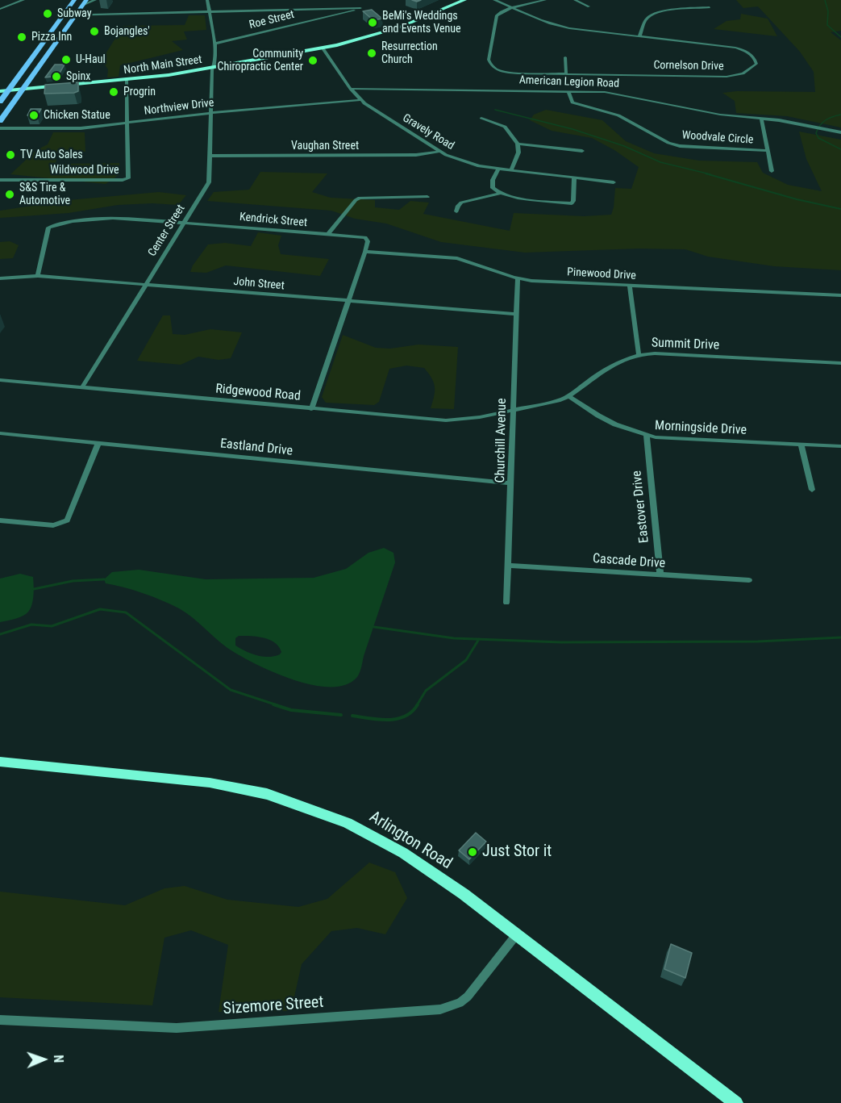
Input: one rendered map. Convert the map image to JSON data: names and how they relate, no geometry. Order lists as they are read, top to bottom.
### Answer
{
  "streets": {
    "main road": ["North Main Street", "Arlington Road"],
    "street": [
      "Roe Street",
      "Cornelson Drive",
      "American Legion Road",
      "Northview Drive",
      "Gravely Road",
      "Woodvale Circle",
      "Vaughan Street",
      "Wildwood Drive",
      "Kendrick Street",
      "Center Street",
      "Pinewood Drive",
      "John Street",
      "Summit Drive",
      "Ridgewood Road",
      "Morningside Drive",
      "Churchill Avenue",
      "Eastland Drive",
      "Eastover Drive",
      "Cascade Drive",
      "Sizemore Street"
    ]
  },
  "crossings": [
    ["Roe Street", "Center Street"],
    ["North Main Street", "Gravely Road"],
    ["North Main Street", "Wildwood Drive"],
    ["North Main Street", "Center Street"],
    ["American Legion Road", "Gravely Road"],
    ["American Legion Road", "Woodvale Circle"],
    ["Northview Drive", "Gravely Road"],
    ["Northview Drive", "Wildwood Drive"],
    ["Northview Drive", "Center Street"],
    ["Gravely Road", "Vaughan Street"],
    ["Vaughan Street", "Center Street"],
    ["Kendrick Street", "Center Street"],
    ["Kendrick Street", "Pinewood Drive"],
    ["Kendrick Street", "John Street"],
    ["Center Street", "John Street"],
    ["Center Street", "Ridgewood Road"],
    ["Pinewood Drive", "Churchill Avenue"],
    ["John Street", "Churchill Avenue"],
    ["Summit Drive", "Ridgewood Road"],
    ["Summit Drive", "Morningside Drive"],
    ["Summit Drive", "Churchill Avenue"],
    ["Ridgewood Road", "Churchill Avenue"],
    ["Morningside Drive", "Eastover Drive"],
    ["Churchill Avenue", "Eastland Drive"],
    ["Churchill Avenue", "Cascade Drive"],
    ["Eastover Drive", "Cascade Drive"],
    ["Arlington Road", "Sizemore Street"]
  ],
  "places": [
    "Subway",
    "BeMi's Weddings and Events Venue",
    "Bojangles'",
    "Pizza Inn",
    "Resurrection Church",
    "U-Haul",
    "Community Chiropractic Center",
    "Spinx",
    "Progrin",
    "Chicken Statue",
    "TV Auto Sales",
    "S&S Tire & Automotive",
    "Just Stor it"
  ],
  "north": "right"
}
